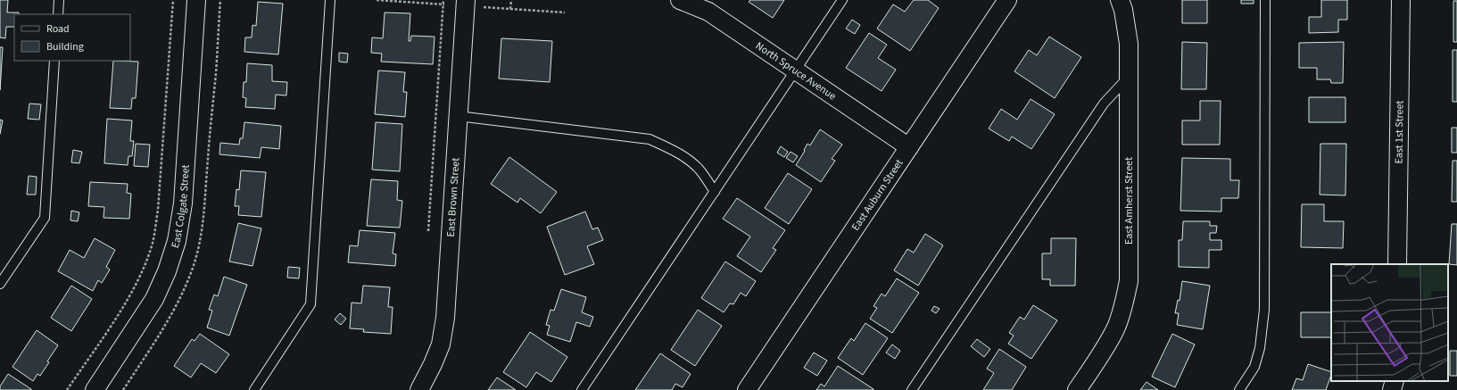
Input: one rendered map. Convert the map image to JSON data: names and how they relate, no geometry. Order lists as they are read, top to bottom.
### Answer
{
  "streets": {
    "street": [
      "North Spruce Avenue",
      "East 1st Street",
      "East Auburn Street",
      "East Brown Street",
      "East Amherst Street",
      "East Colgate Street"
    ]
  },
  "crossings": [
    ["North Spruce Avenue", "East Auburn Street"]
  ],
  "legend": ["Road", "Building"]
}
